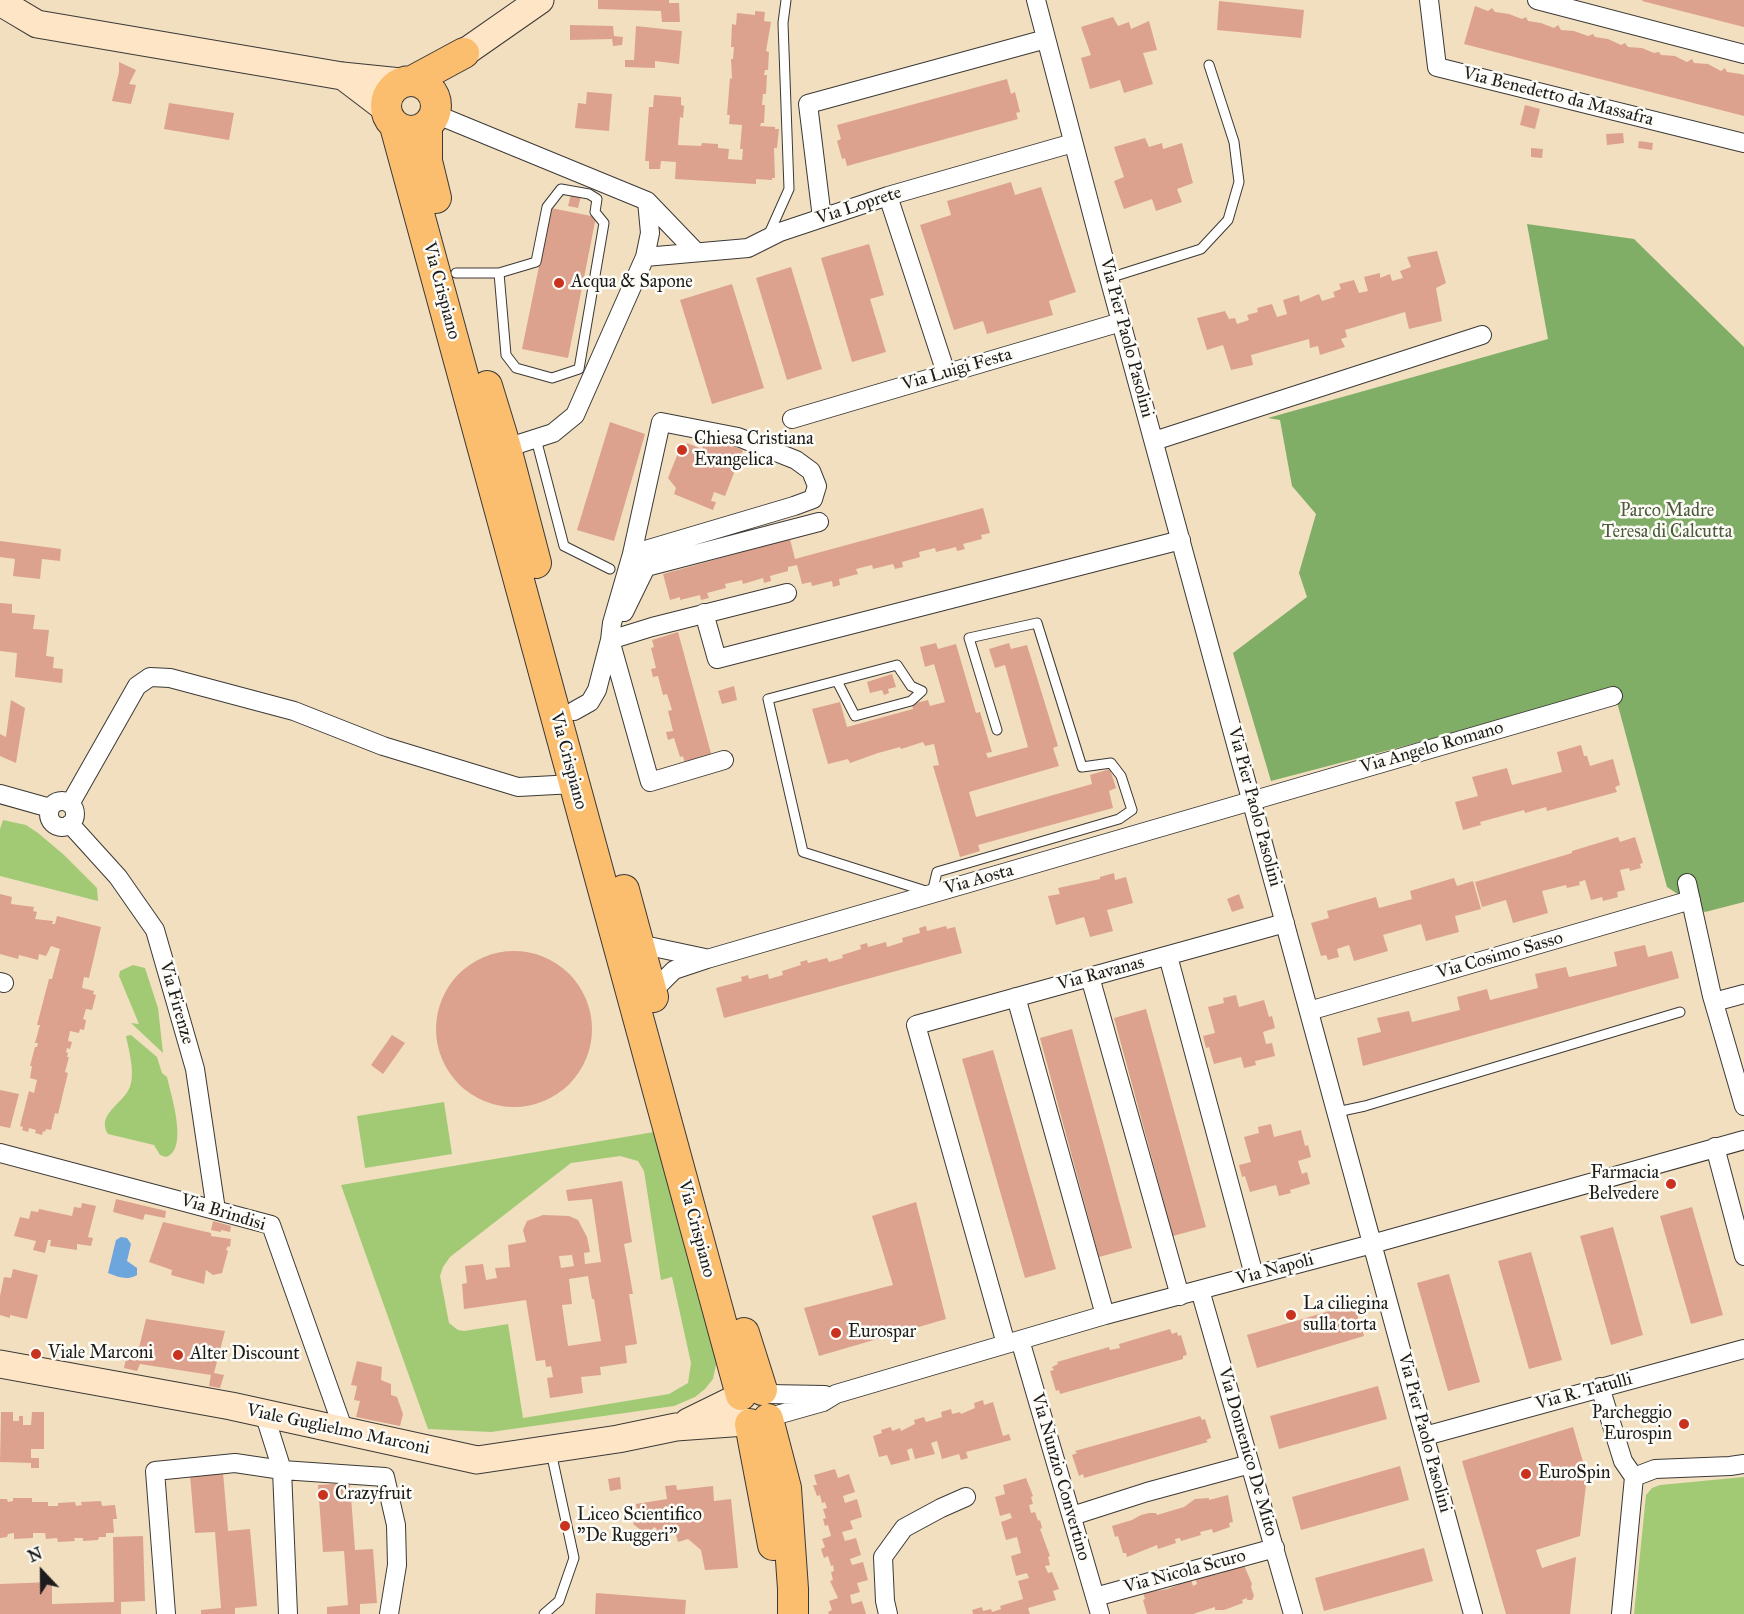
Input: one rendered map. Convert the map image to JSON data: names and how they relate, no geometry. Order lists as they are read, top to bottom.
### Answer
{
  "streets": {
    "main road": ["Via Crispiano"],
    "street": [
      "Via Benedetto da Massafra",
      "Via Loprete",
      "Via Pier Paolo Pasolini",
      "Via Luigi Festa",
      "Via Angelo Romano",
      "Via Aosta",
      "Via Cosimo Sasso",
      "Via Ravanas",
      "Via Firenze",
      "Via Brindisi",
      "Via Napoli",
      "Via R. Tatulli",
      "Viale Guglielmo Marconi",
      "Via Domenico De Mito",
      "Via Nunzio Convertino",
      "Via Nicola Scuro"
    ]
  },
  "crossings": [
    ["Via Loprete", "Via Pier Paolo Pasolini"],
    ["Via Crispiano", "Via Napoli"],
    ["Via Crispiano", "Viale Guglielmo Marconi"],
    ["Via Pier Paolo Pasolini", "Via Luigi Festa"],
    ["Via Pier Paolo Pasolini", "Via Angelo Romano"],
    ["Via Pier Paolo Pasolini", "Via Aosta"],
    ["Via Pier Paolo Pasolini", "Via Cosimo Sasso"],
    ["Via Pier Paolo Pasolini", "Via Ravanas"],
    ["Via Pier Paolo Pasolini", "Via Napoli"],
    ["Via Pier Paolo Pasolini", "Via R. Tatulli"],
    ["Via Angelo Romano", "Via Aosta"],
    ["Via Ravanas", "Via Nunzio Convertino"],
    ["Via Firenze", "Via Brindisi"],
    ["Via Brindisi", "Viale Guglielmo Marconi"],
    ["Via Napoli", "Viale Guglielmo Marconi"],
    ["Via Napoli", "Via Domenico De Mito"],
    ["Via Napoli", "Via Nunzio Convertino"],
    ["Via Domenico De Mito", "Via Nicola Scuro"],
    ["Via Nunzio Convertino", "Via Nicola Scuro"]
  ],
  "parks": ["Parco Madre Teresa di Calcutta"],
  "places": [
    "Acqua & Sapone",
    "Chiesa Cristiana Evangelica",
    "Farmacia Belvedere",
    "La ciliegina sulla torta",
    "Eurospar",
    "Viale Marconi",
    "Alter Discount",
    "Parcheggio Eurospin",
    "EuroSpin",
    "Crazyfruit",
    "Liceo Scientifico \"De Ruggeri\""
  ],
  "north": "top"
}
